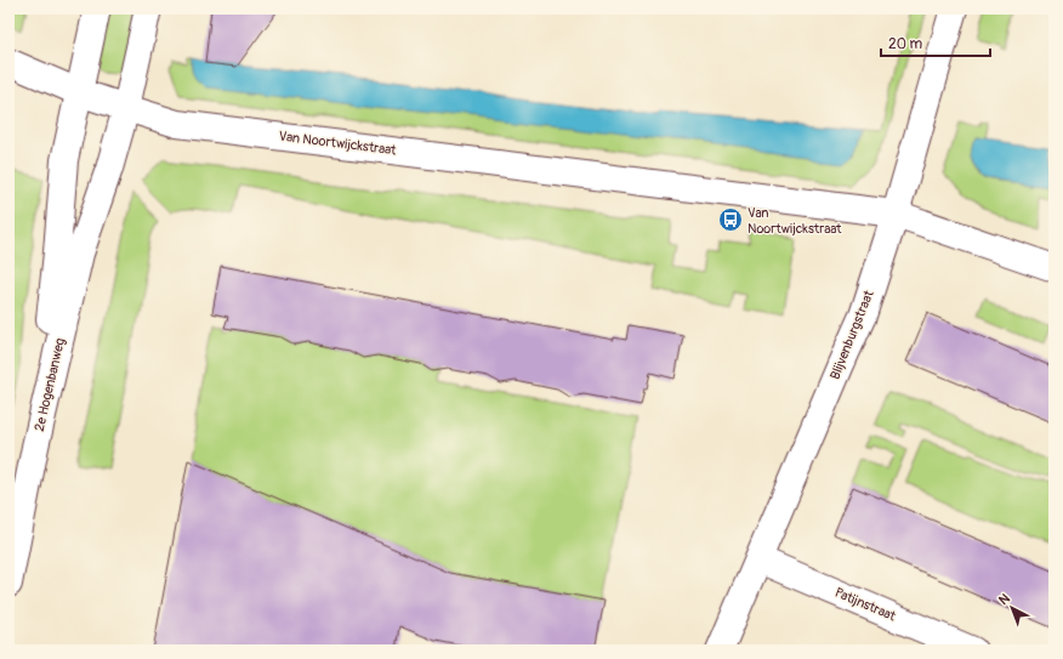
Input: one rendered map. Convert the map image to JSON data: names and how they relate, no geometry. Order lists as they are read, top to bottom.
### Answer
{
  "streets": {
    "street": [
      "Van Noortwijckstraat",
      "Blijvenburgstraat",
      "2e Hogenbanweg",
      "Patijnstraat"
    ]
  },
  "crossings": [
    ["Van Noortwijckstraat", "Blijvenburgstraat"],
    ["Van Noortwijckstraat", "2e Hogenbanweg"],
    ["Blijvenburgstraat", "Patijnstraat"]
  ],
  "places": {
    "bus stop": ["Van Noortwijckstraat"]
  },
  "scale_bar": "20 m",
  "north": "top left"
}
